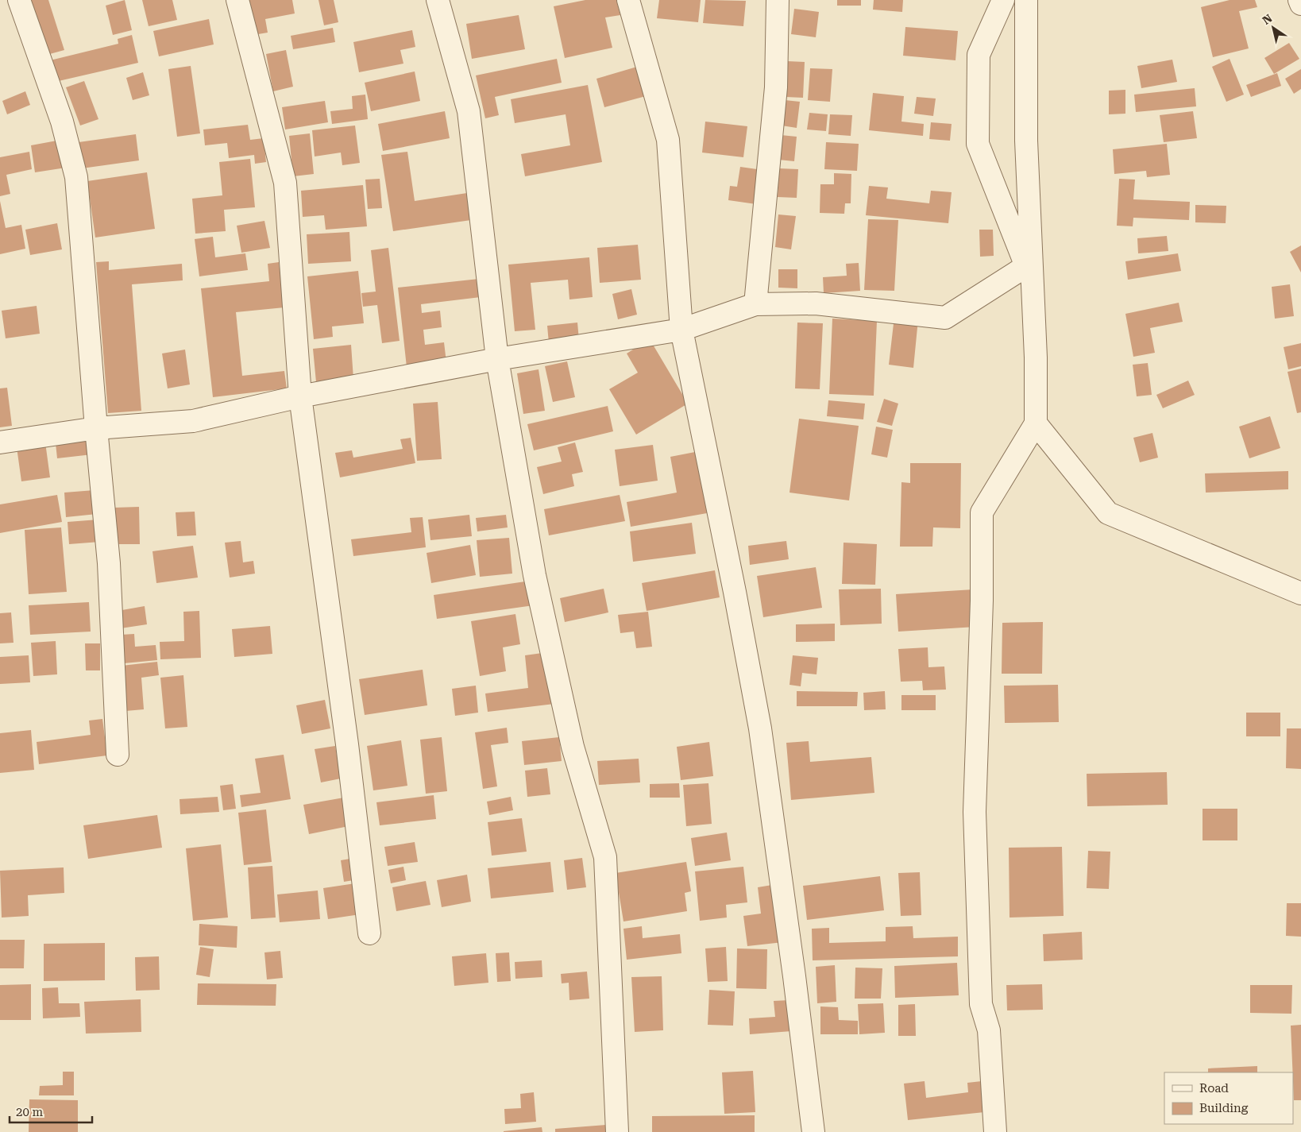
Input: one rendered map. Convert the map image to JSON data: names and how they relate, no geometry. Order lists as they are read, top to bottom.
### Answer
{
  "legend": ["Road", "Building"],
  "scale_bar": "20 m",
  "north": "top left"
}
